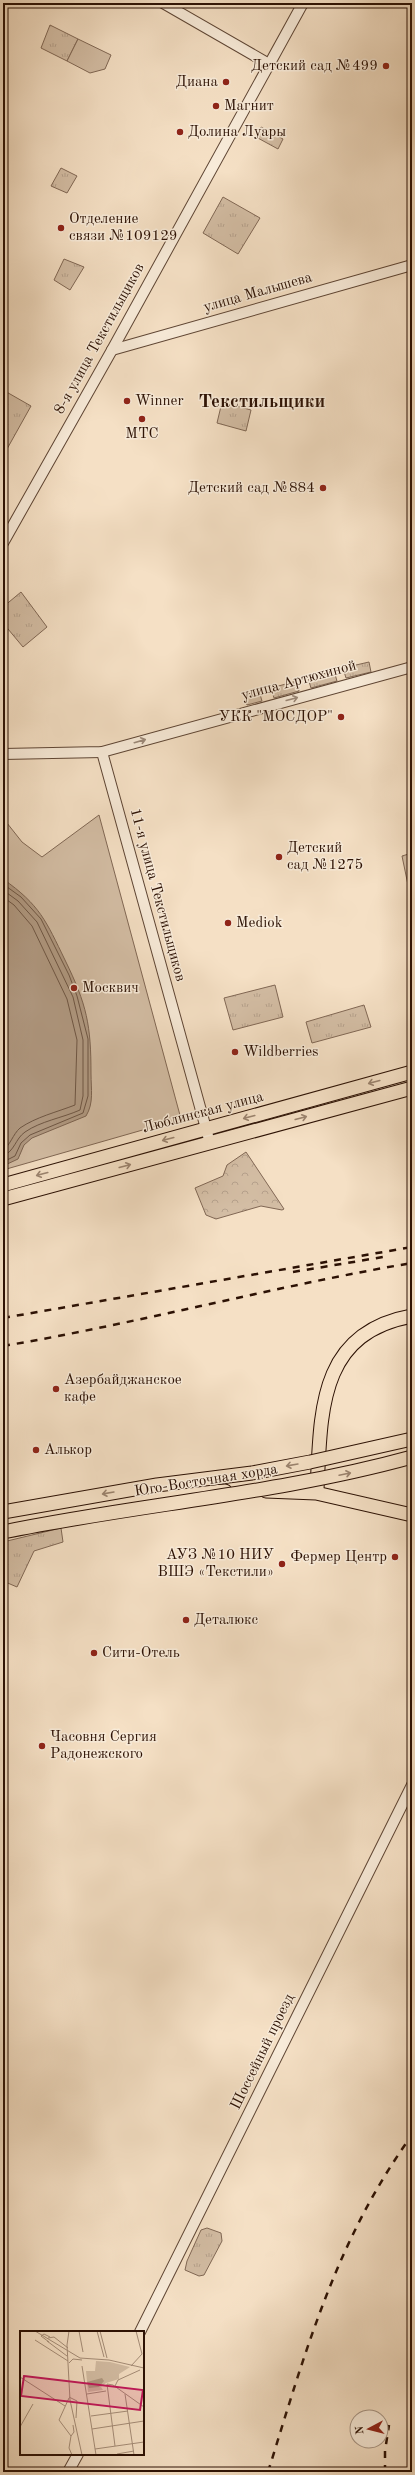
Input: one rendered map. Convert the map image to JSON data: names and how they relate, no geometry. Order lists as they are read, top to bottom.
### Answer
{
  "streets": {
    "main road": ["Люблинская улица", "Юго-Восточная хорда"],
    "street": [
      "улица Малышева",
      "8-я улица Текстильщиков",
      "улица Артюхиной",
      "11-я улица Текстильщиков",
      "Шоссейный проезд"
    ]
  },
  "crossings": [
    ["улица Малышева", "8-я улица Текстильщиков"],
    ["улица Артюхиной", "11-я улица Текстильщиков"],
    ["11-я улица Текстильщиков", "Люблинская улица"]
  ],
  "one_way": ["улица Артюхиной"],
  "districts": ["Текстильщики"],
  "places": [
    "Детский сад №499",
    "Диана",
    "Магнит",
    "Долина Луары",
    "Отделение связи №109129",
    "Winner",
    "МТС",
    "Детский сад №884",
    "УКК \"МОСДОР\"",
    "Детский сад №1275",
    "Mediok",
    "Москвич",
    "Wildberries",
    "Азербайджанское кафе",
    "Алькор",
    "Фермер Центр",
    "АУЗ №10 НИУ ВШЭ «Текстили»",
    "Деталюкс",
    "Сити-Отель",
    "Часовня Сергия Радонежского"
  ],
  "north": "left"
}
